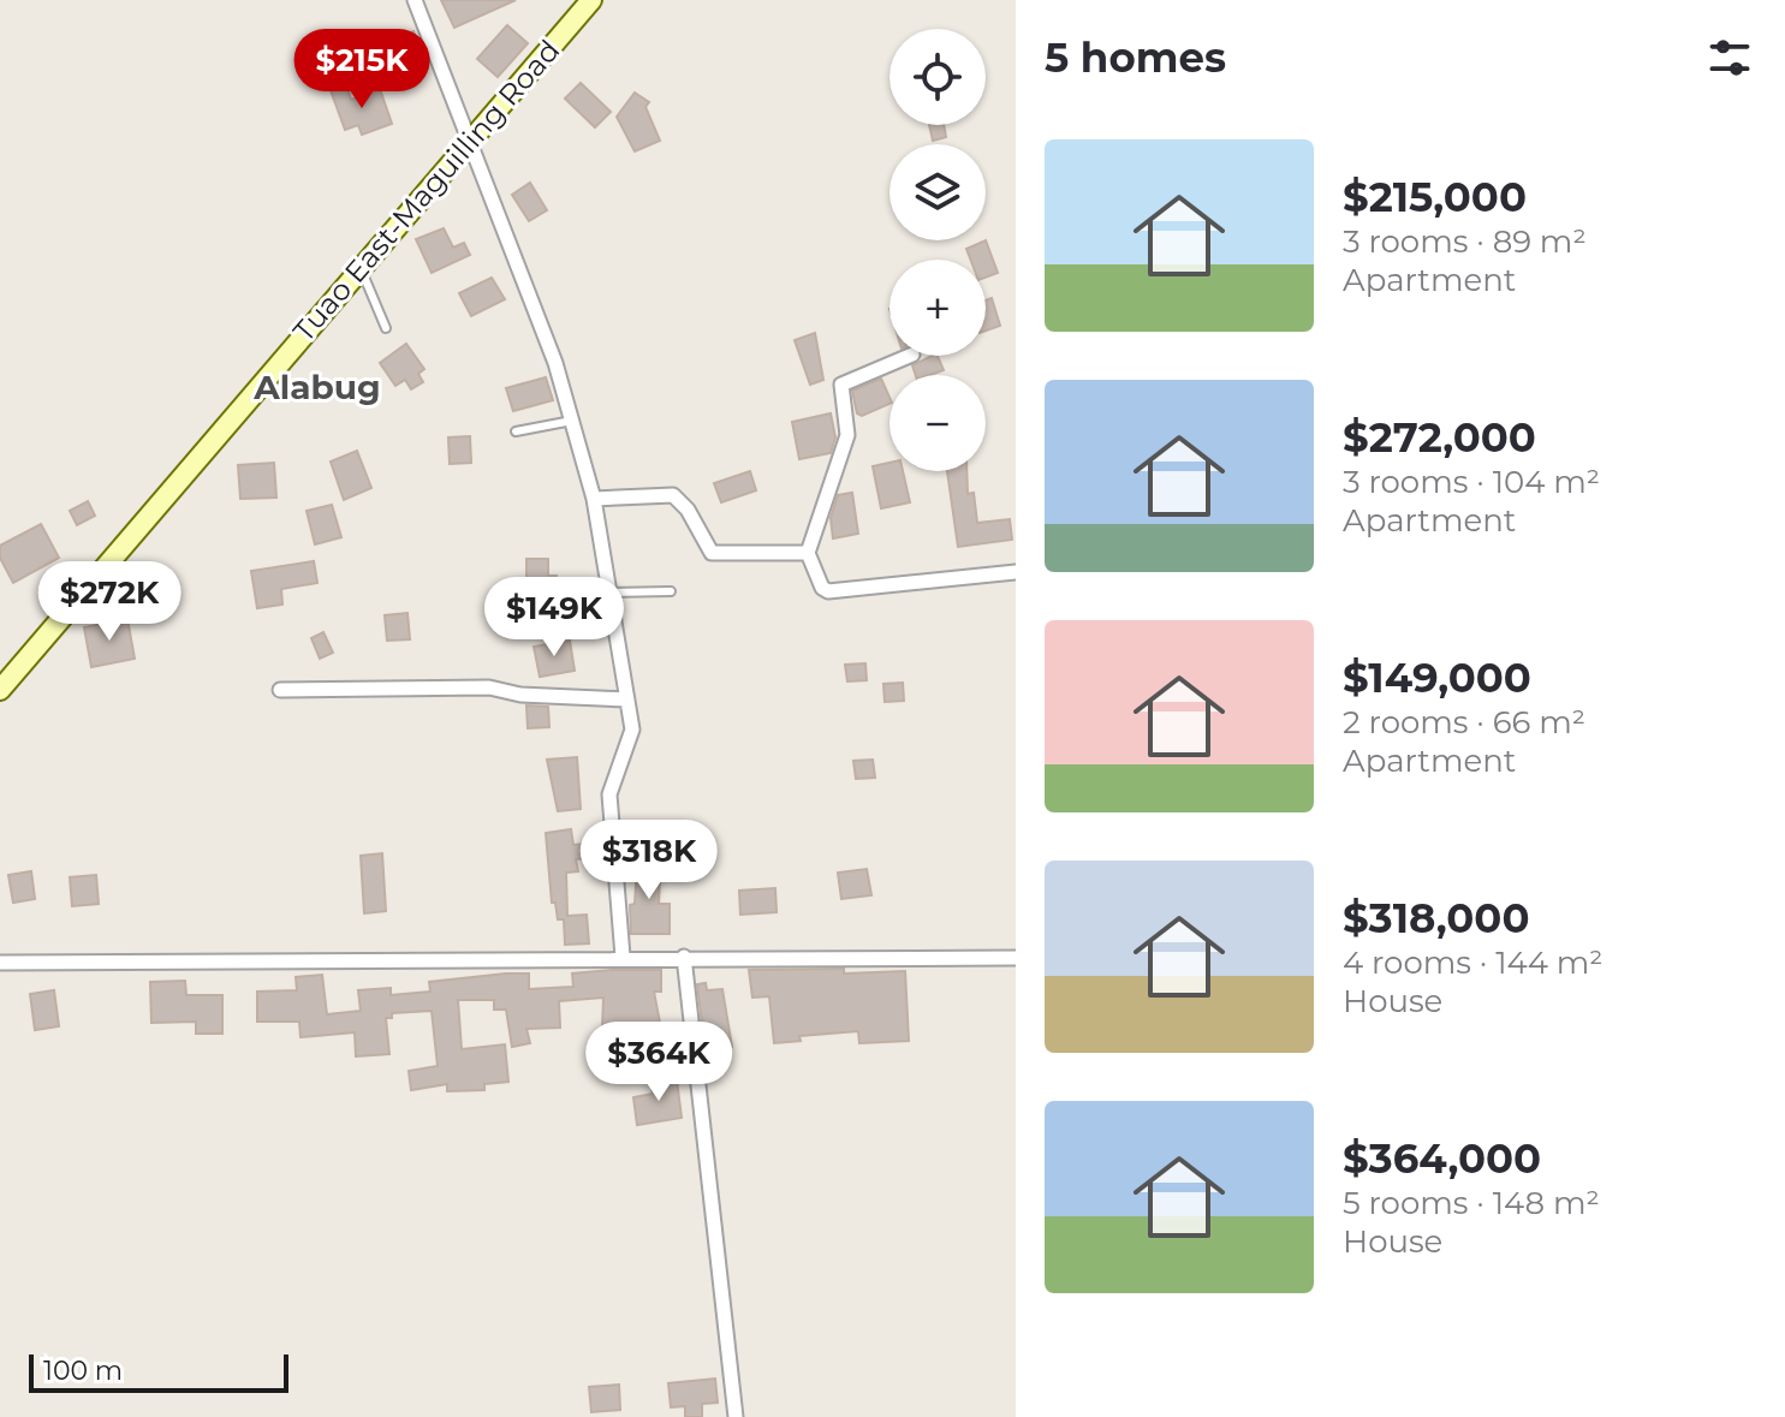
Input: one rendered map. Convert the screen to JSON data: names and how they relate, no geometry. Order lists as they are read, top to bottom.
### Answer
{
  "streets": {
    "main road": ["Tuao East-Maguilling Road"]
  },
  "districts": ["Alabug"],
  "scale_bar": "100 m",
  "page": {
    "heading": "5 homes",
    "map_buttons": ["+", "−"],
    "price": [
      "$215K",
      "$272K",
      "$149K",
      "$318K",
      "$364K"
    ],
    "list": [
      {
        "name": "$215,000",
        "note": "3 rooms · 89 m² · Apartment"
      },
      {
        "name": "$272,000",
        "note": "3 rooms · 104 m² · Apartment"
      },
      {
        "name": "$149,000",
        "note": "2 rooms · 66 m² · Apartment"
      },
      {
        "name": "$318,000",
        "note": "4 rooms · 144 m² · House"
      },
      {
        "name": "$364,000",
        "note": "5 rooms · 148 m² · House"
      }
    ],
    "scale": "100 m"
  }
}
